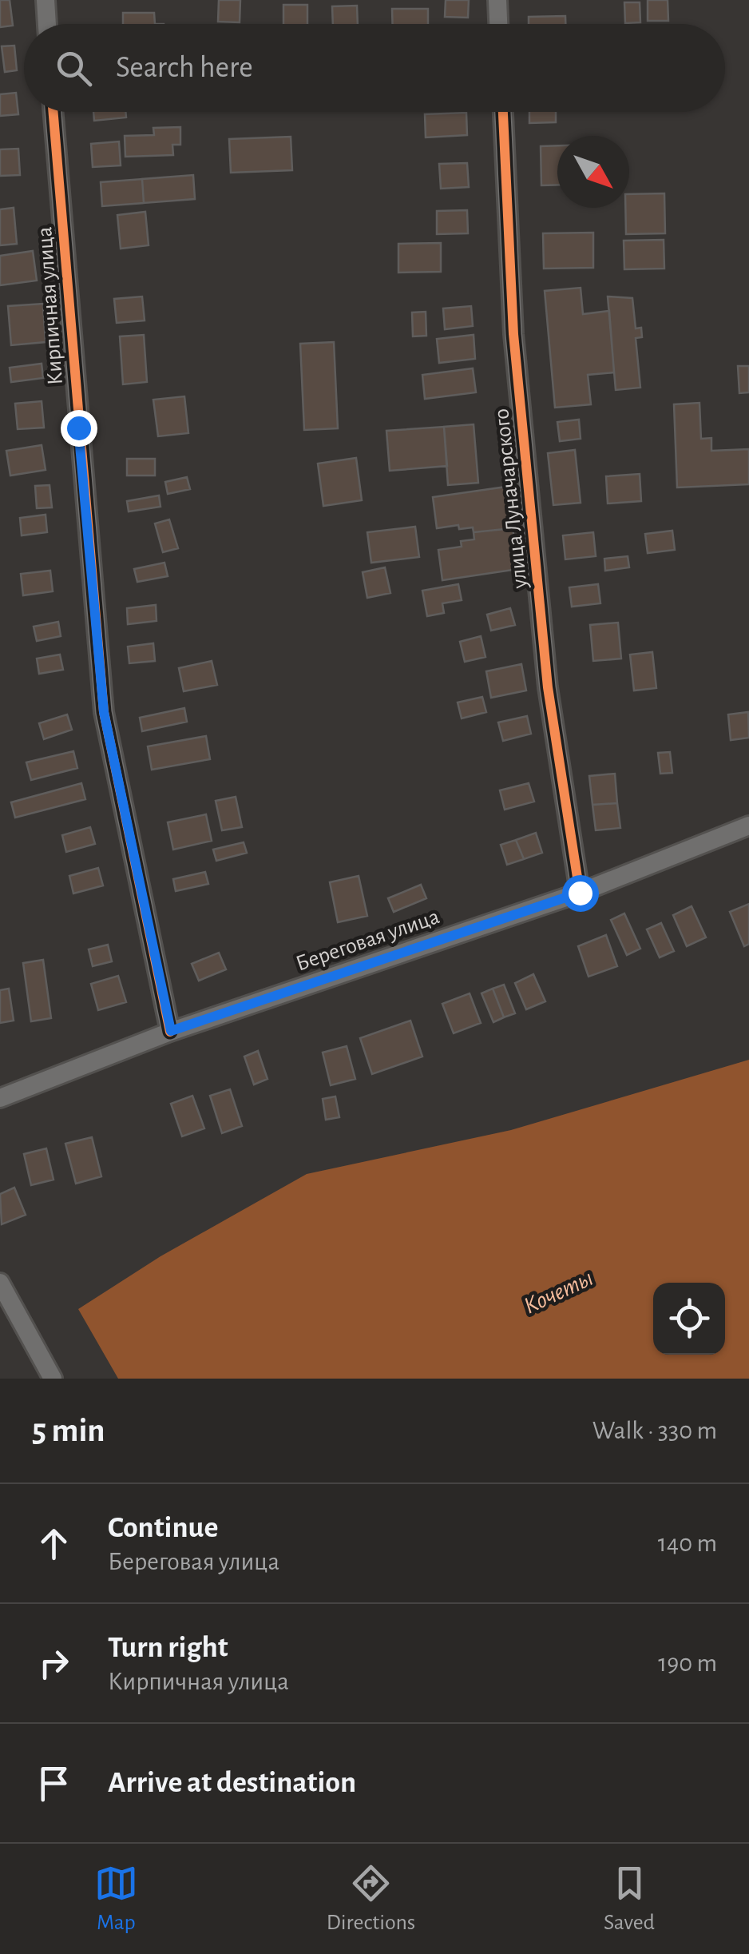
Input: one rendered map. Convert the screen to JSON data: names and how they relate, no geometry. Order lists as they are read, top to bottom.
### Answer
{
  "streets": {
    "street": ["Кирпичная улица", "улица Луначарского", "Береговая улица"]
  },
  "crossings": [
    ["Кирпичная улица", "Береговая улица"],
    ["улица Луначарского", "Береговая улица"]
  ],
  "water": ["Кочеты"],
  "north": "bottom right",
  "page": {
    "search": "Search here",
    "heading": ["5 min", "Walk · 330 m"],
    "list": [
      ["Continue", "Береговая улица", "140 m"],
      ["Turn right", "Кирпичная улица", "190 m"],
      "Arrive at destination"
    ],
    "nav": ["Map", "Directions", "Saved"]
  }
}
